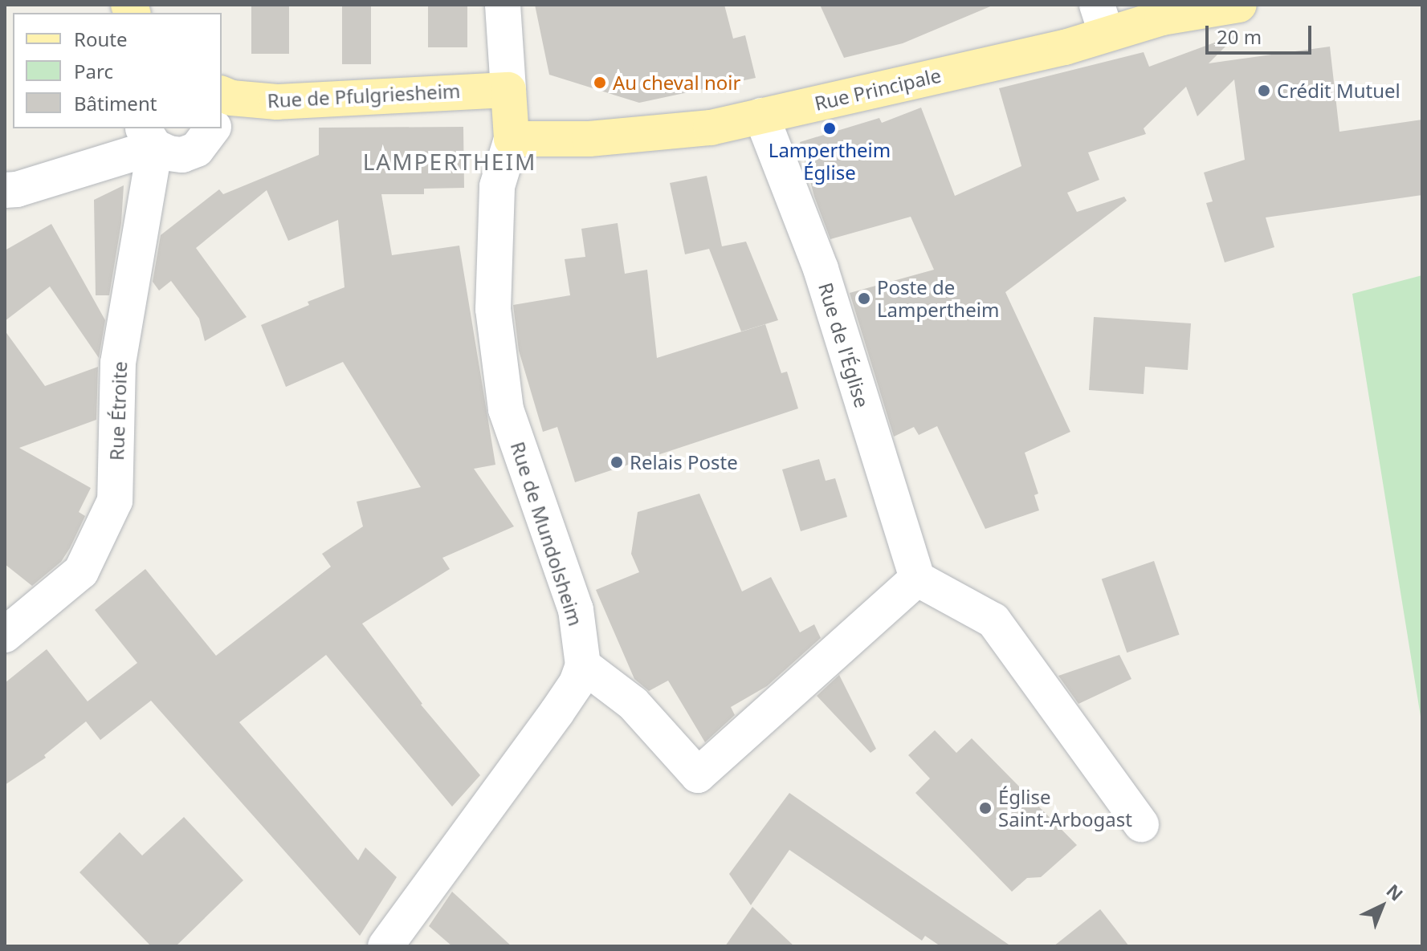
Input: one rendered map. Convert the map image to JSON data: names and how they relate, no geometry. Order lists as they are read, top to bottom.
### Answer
{
  "streets": {
    "main road": ["Rue Principale", "Rue de Pfulgriesheim"],
    "street": ["Rue de l'Église", "Rue Étroite", "Rue de Mundolsheim"]
  },
  "crossings": [
    ["Rue Principale", "Rue de l'Église"],
    ["Rue Principale", "Rue de Mundolsheim"]
  ],
  "districts": ["LAMPERTHEIM"],
  "places": [
    "Au cheval noir",
    "Crédit Mutuel",
    "Lampertheim Église",
    "Poste de Lampertheim",
    "Relais Poste",
    "Église Saint-Arbogast"
  ],
  "legend": ["Route", "Parc", "Bâtiment"],
  "scale_bar": "20 m",
  "north": "top right"
}
